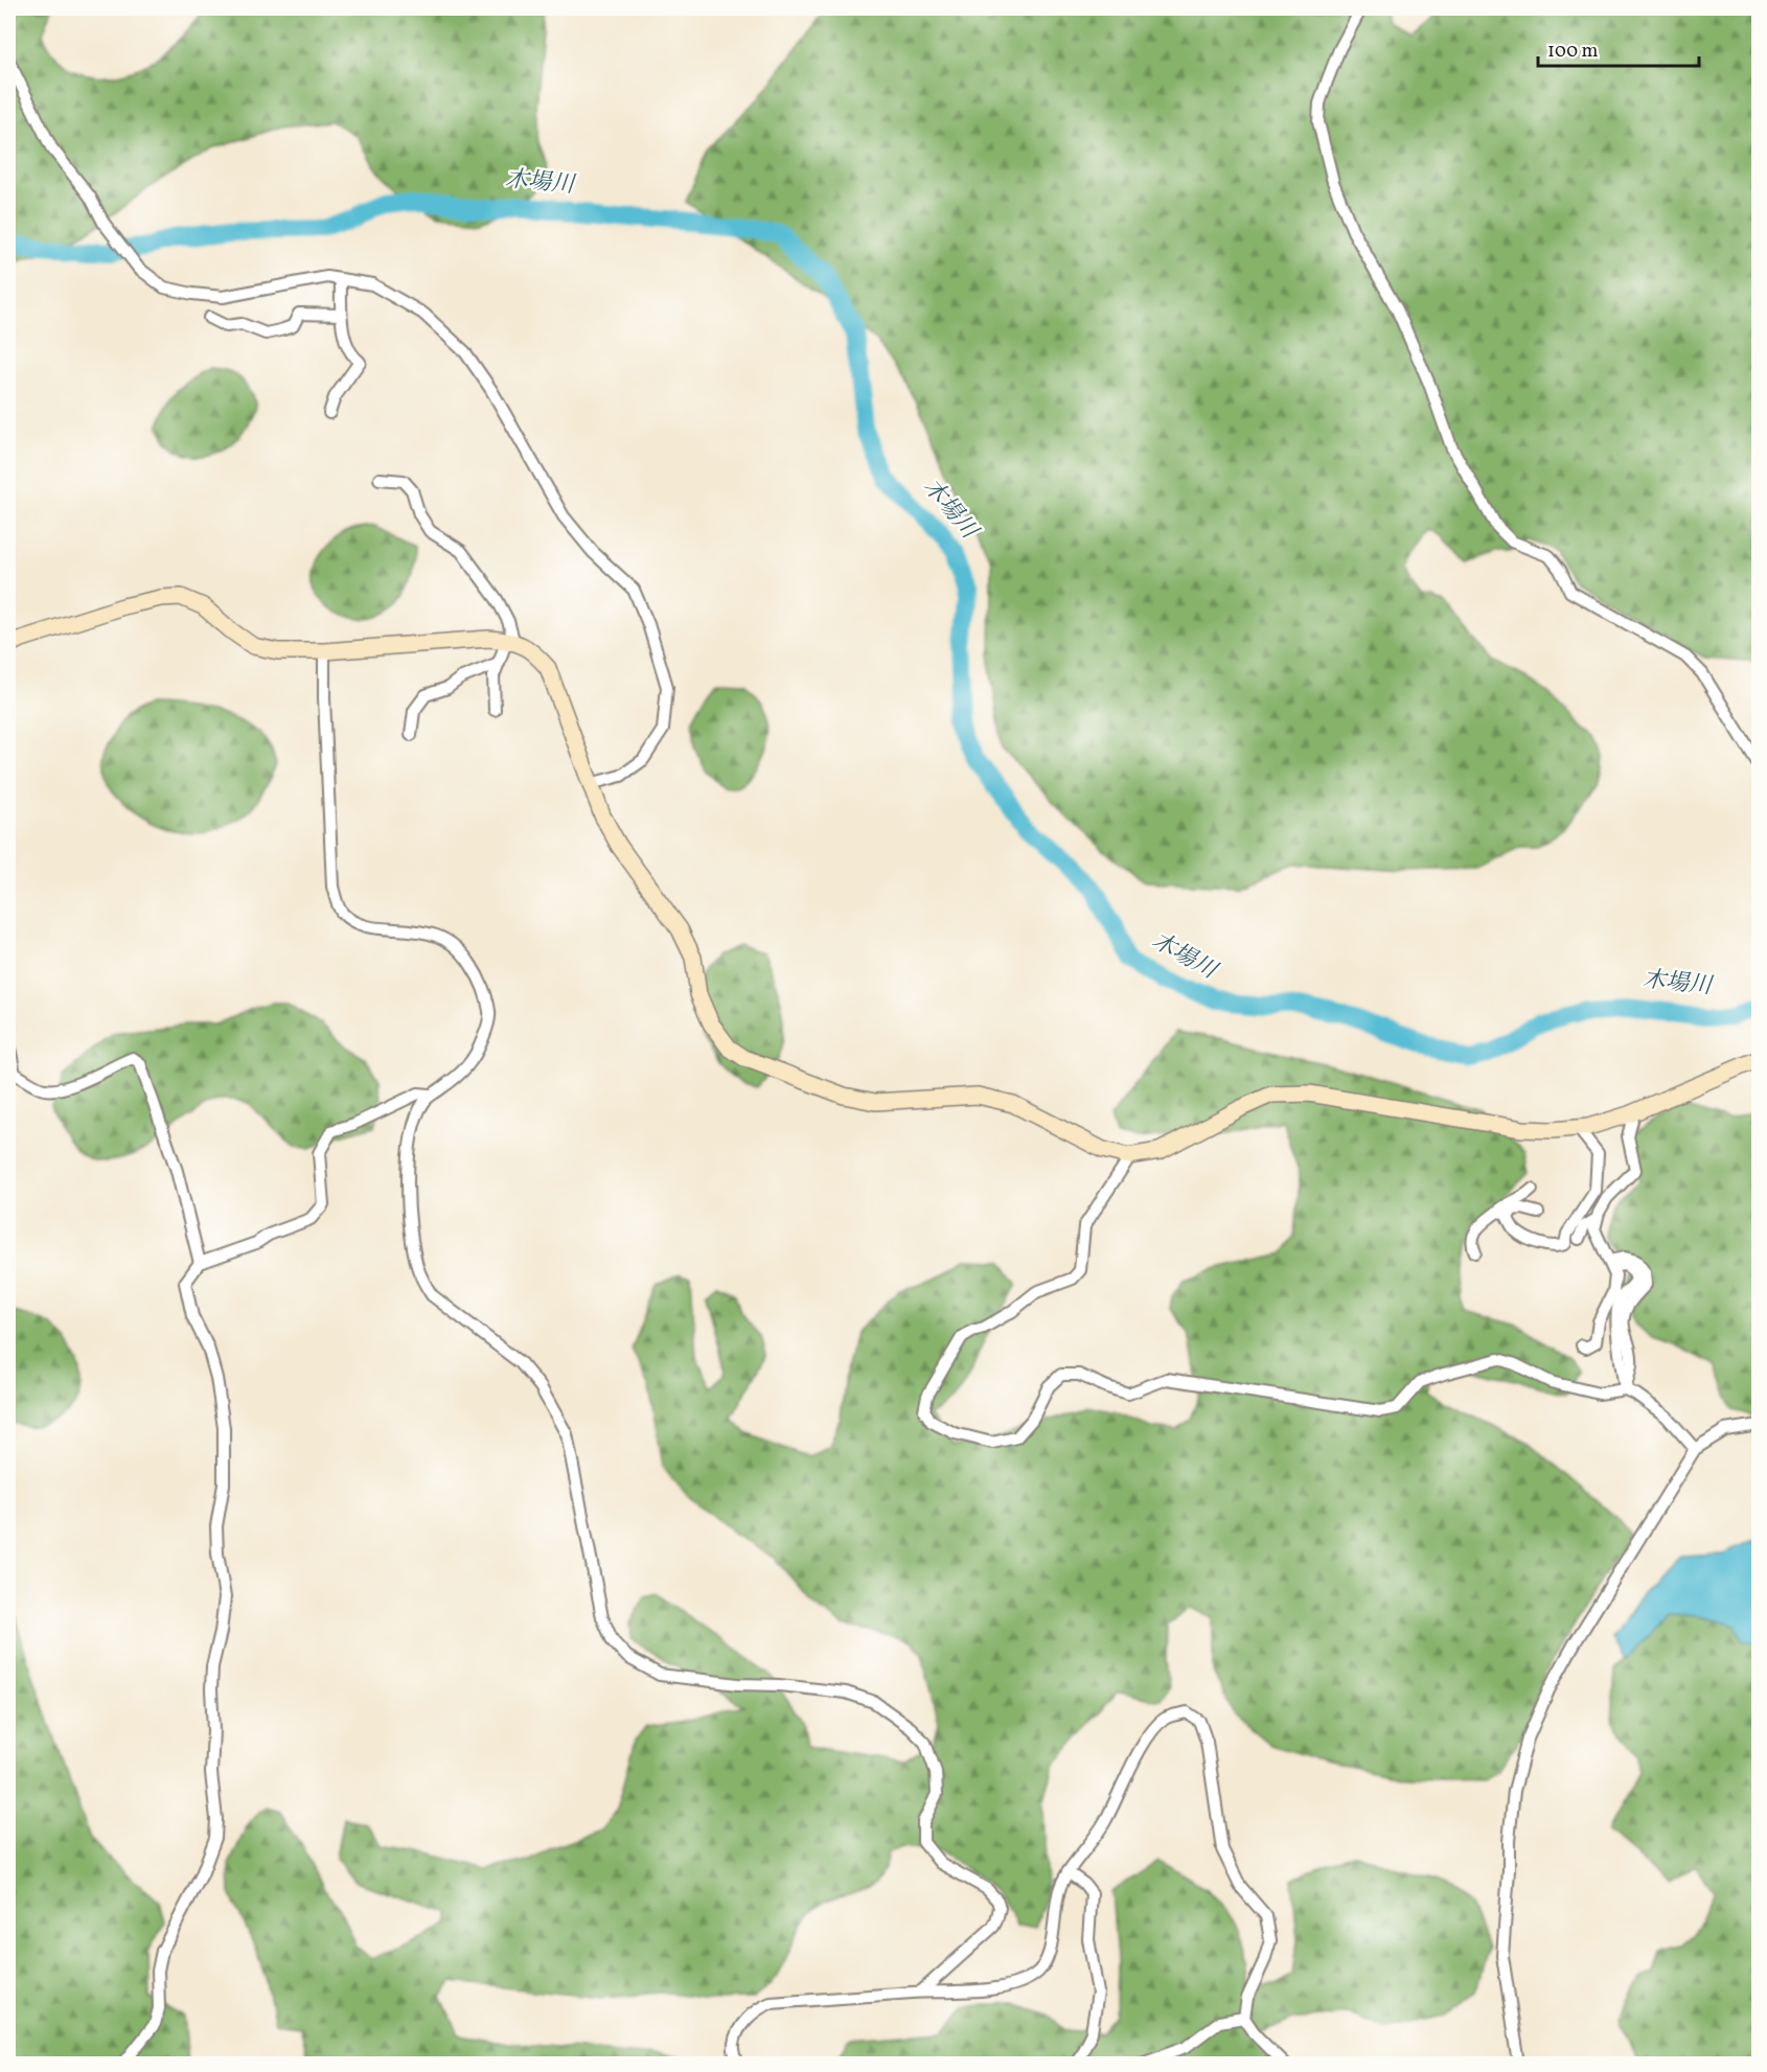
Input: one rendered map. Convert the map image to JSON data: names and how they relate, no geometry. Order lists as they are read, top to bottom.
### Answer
{
  "water": ["木場川"],
  "scale_bar": "100 m"
}
